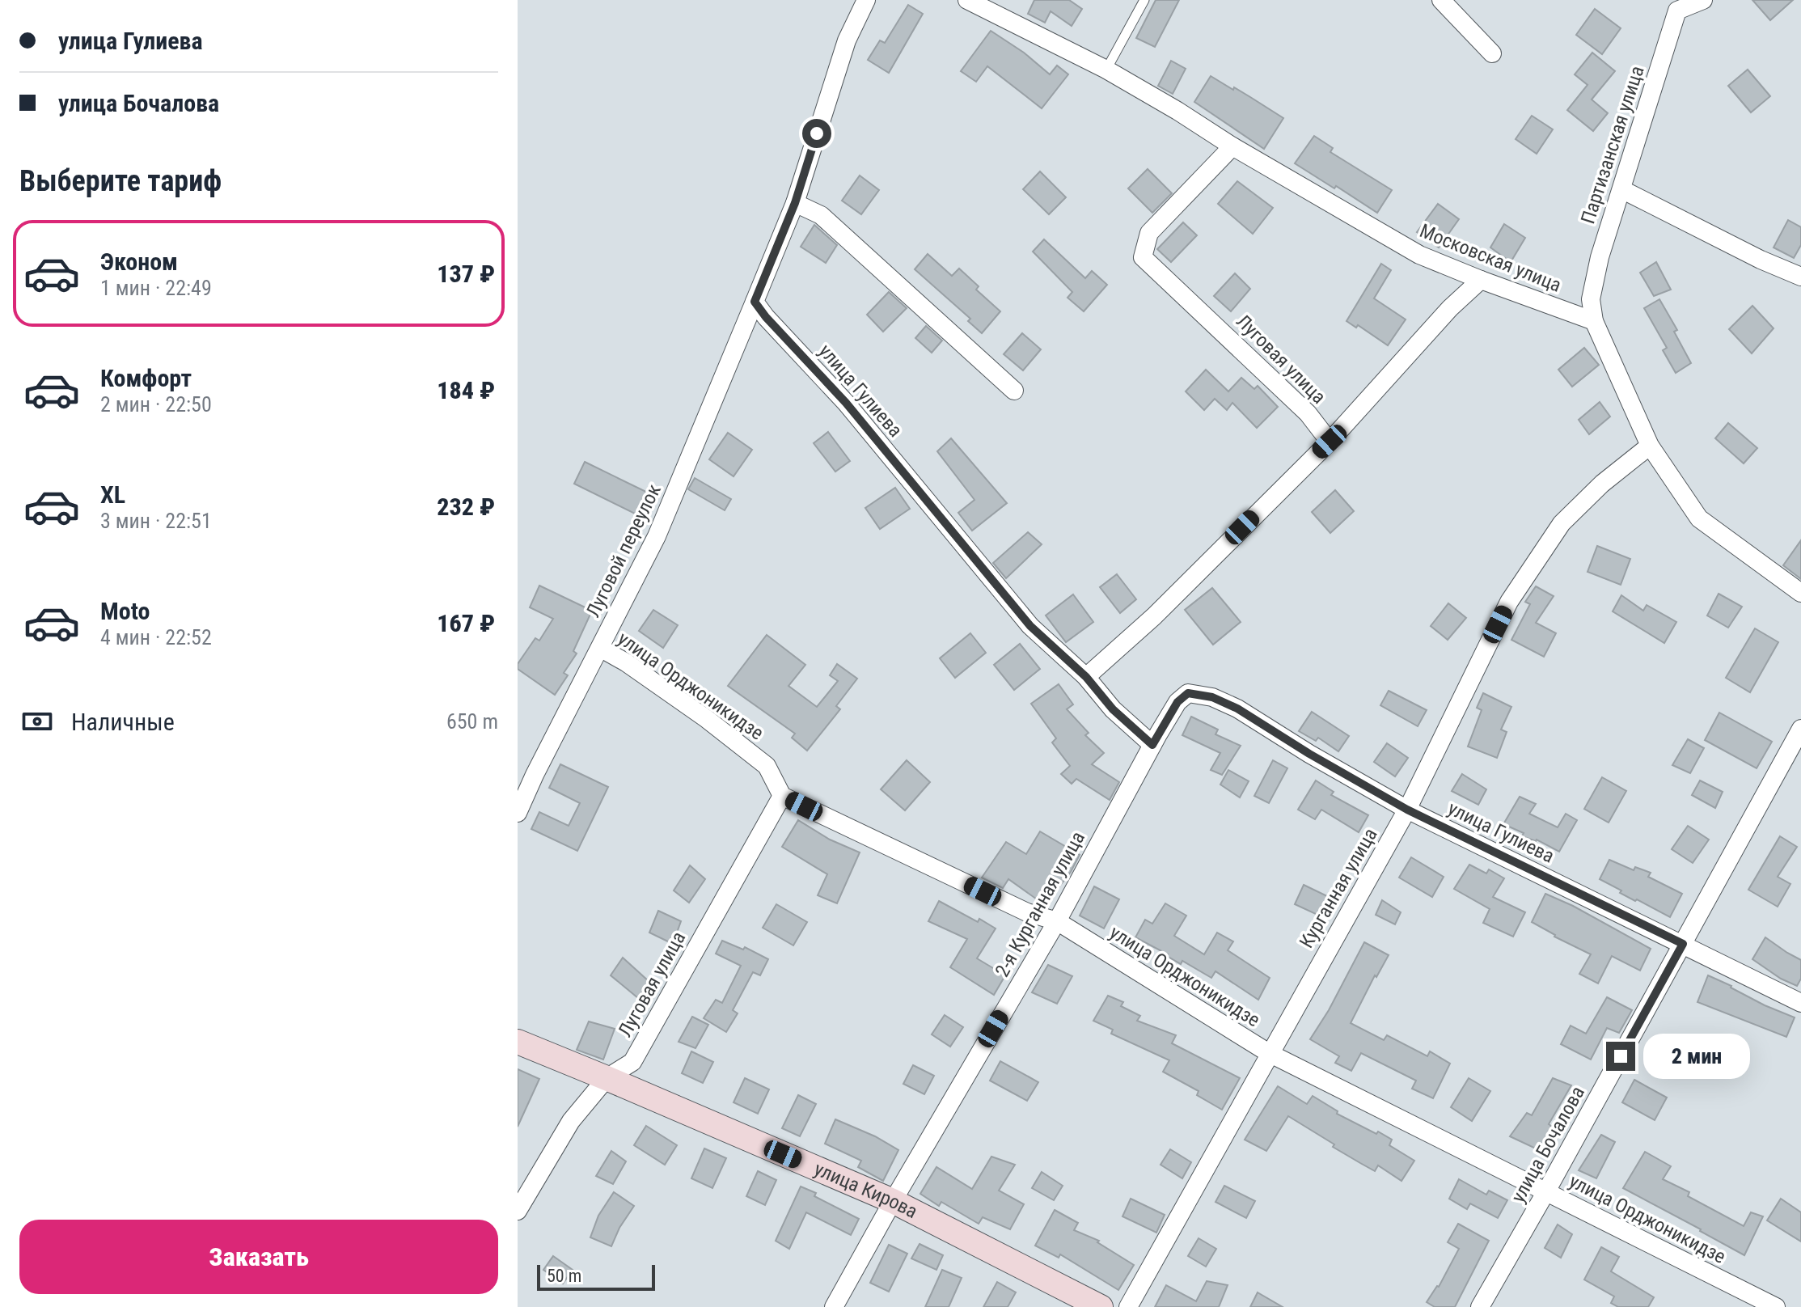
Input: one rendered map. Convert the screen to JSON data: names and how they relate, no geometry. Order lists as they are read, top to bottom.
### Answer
{
  "streets": {
    "street": [
      "Партизанская улица",
      "Московская улица",
      "Луговая улица",
      "улица Гулиева",
      "Луговой переулок",
      "улица Орджоникидзе",
      "Курганная улица",
      "2-я Курганная улица",
      "улица Бочалова",
      "улица Кирова"
    ]
  },
  "crossings": [
    ["Партизанская улица", "Московская улица"],
    ["Московская улица", "Луговая улица"],
    ["Луговая улица", "улица Орджоникидзе"],
    ["Луговая улица", "улица Кирова"],
    ["улица Гулиева", "Луговой переулок"],
    ["улица Гулиева", "Курганная улица"],
    ["улица Гулиева", "2-я Курганная улица"],
    ["улица Гулиева", "улица Бочалова"],
    ["Луговой переулок", "улица Орджоникидзе"],
    ["улица Орджоникидзе", "Курганная улица"],
    ["улица Орджоникидзе", "2-я Курганная улица"],
    ["улица Орджоникидзе", "улица Бочалова"],
    ["2-я Курганная улица", "улица Кирова"]
  ],
  "scale_bar": "50 m",
  "page": {
    "banner": ["улица Гулиева", "улица Бочалова"],
    "heading": "Выберите тариф",
    "list": [
      {
        "name": "Эконом",
        "note": "1 мин · 22:49",
        "value": "137 ₽"
      },
      {
        "name": "Комфорт",
        "note": "2 мин · 22:50",
        "value": "184 ₽"
      },
      {
        "name": "XL",
        "note": "3 мин · 22:51",
        "value": "232 ₽"
      },
      {
        "name": "Moto",
        "note": "4 мин · 22:52",
        "value": "167 ₽"
      }
    ],
    "pay": ["Наличные", "650 m"],
    "bubble": "2 мин",
    "buttons": "Заказать",
    "scale": "50 m"
  }
}
